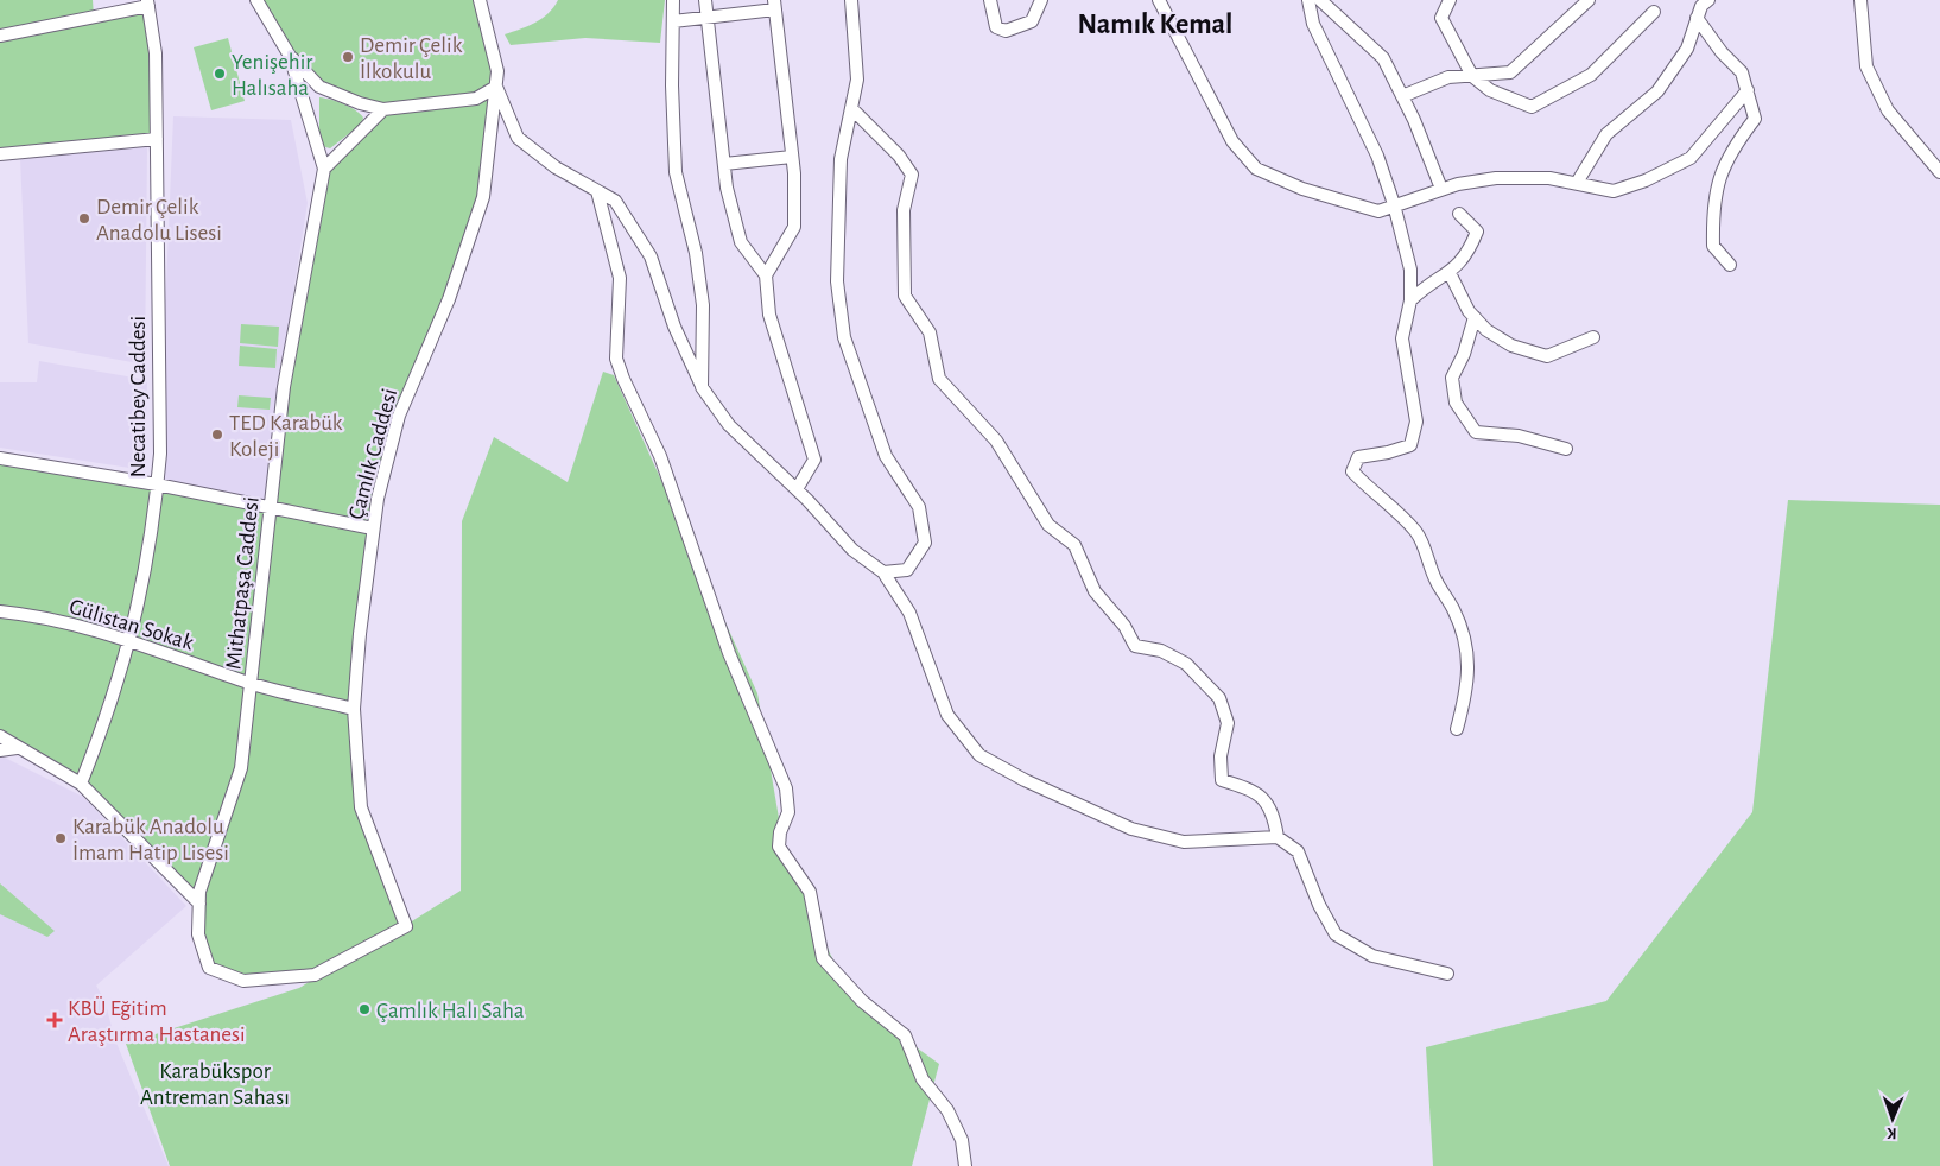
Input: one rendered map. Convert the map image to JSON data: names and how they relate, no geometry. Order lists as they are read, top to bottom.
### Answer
{
  "streets": {
    "street": [
      "Necatibey Caddesi",
      "Çamlık Caddesi",
      "Mithatpaşa Caddesi",
      "Gülistan Sokak"
    ]
  },
  "crossings": [
    ["Necatibey Caddesi", "Gülistan Sokak"],
    ["Çamlık Caddesi", "Mithatpaşa Caddesi"],
    ["Çamlık Caddesi", "Gülistan Sokak"],
    ["Mithatpaşa Caddesi", "Gülistan Sokak"]
  ],
  "districts": ["Namık Kemal"],
  "parks": ["Karabükspor Antreman Sahası"],
  "places": {
    "other": [
      "Demir Çelik İlkokulu",
      "Yenişehir Halısaha",
      "Demir Çelik Anadolu Lisesi",
      "TED Karabük Koleji",
      "Karabük Anadolu İmam Hatip Lisesi",
      "Çamlık Halı Saha"
    ],
    "health": ["KBÜ Eğitim Araştırma Hastanesi"]
  },
  "north": "bottom"
}
